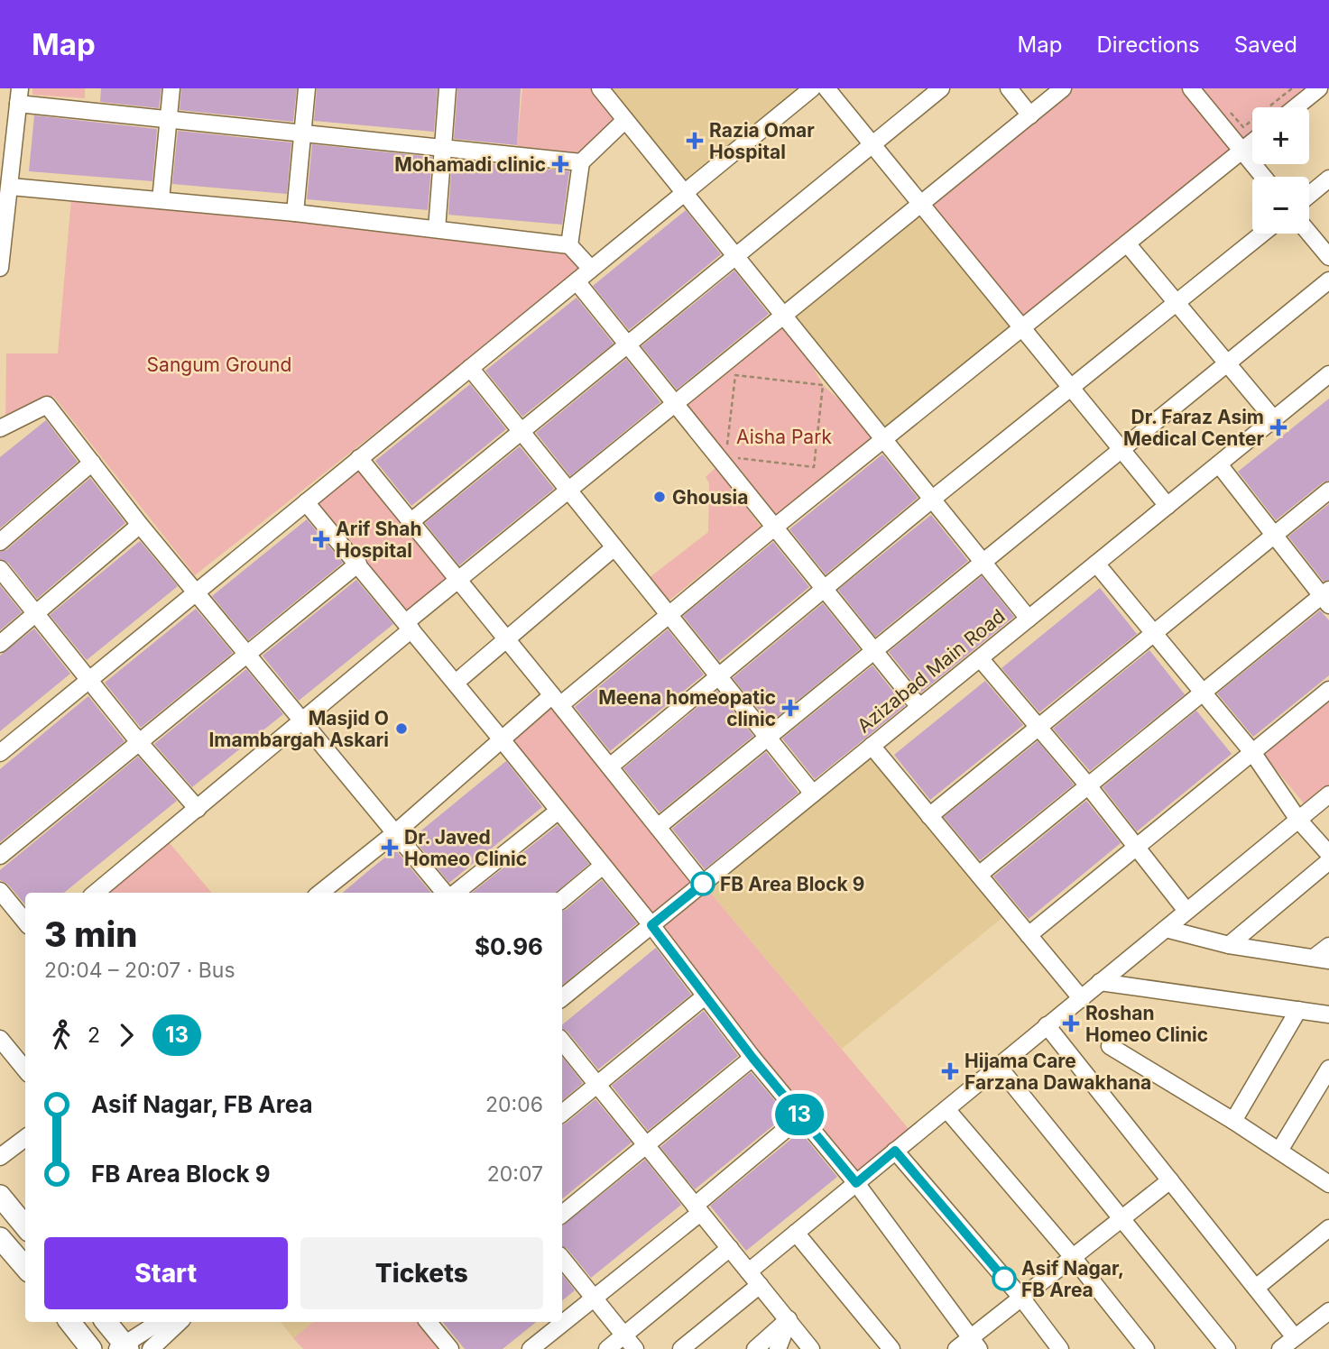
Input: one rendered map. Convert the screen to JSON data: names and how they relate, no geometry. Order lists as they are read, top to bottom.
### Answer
{
  "streets": {
    "street": ["Azizabad Main Road"]
  },
  "parks": ["Sangum Ground", "Aisha Park"],
  "places": {
    "health": [
      "Razia Omar Hospital",
      "Mohamadi clinic",
      "Dr. Faraz Asim Medical Center",
      "Arif Shah Hospital",
      "Meena homeopatic clinic",
      "Dr. Javed Homeo Clinic",
      "Roshan Homeo Clinic",
      "Hijama Care Farzana Dawakhana"
    ],
    "other": [
      "Ghousia",
      "Masjid O Imambargah Askari",
      "FB Area Block 9",
      "Asif Nagar, FB Area"
    ]
  },
  "lines": ["bus line 13"],
  "page": {
    "header": "Map",
    "nav": ["Map", "Directions", "Saved"],
    "on_map": "13",
    "map_buttons": ["+", "−"],
    "heading": ["3 min", "20:04 – 20:07 · Bus", "$0.96"],
    "legs": ["2", "13"],
    "list": [
      {
        "name": "Asif Nagar, FB Area",
        "value": "20:06"
      },
      {
        "name": "FB Area Block 9",
        "value": "20:07"
      }
    ],
    "buttons": ["Start", "Tickets"]
  }
}
